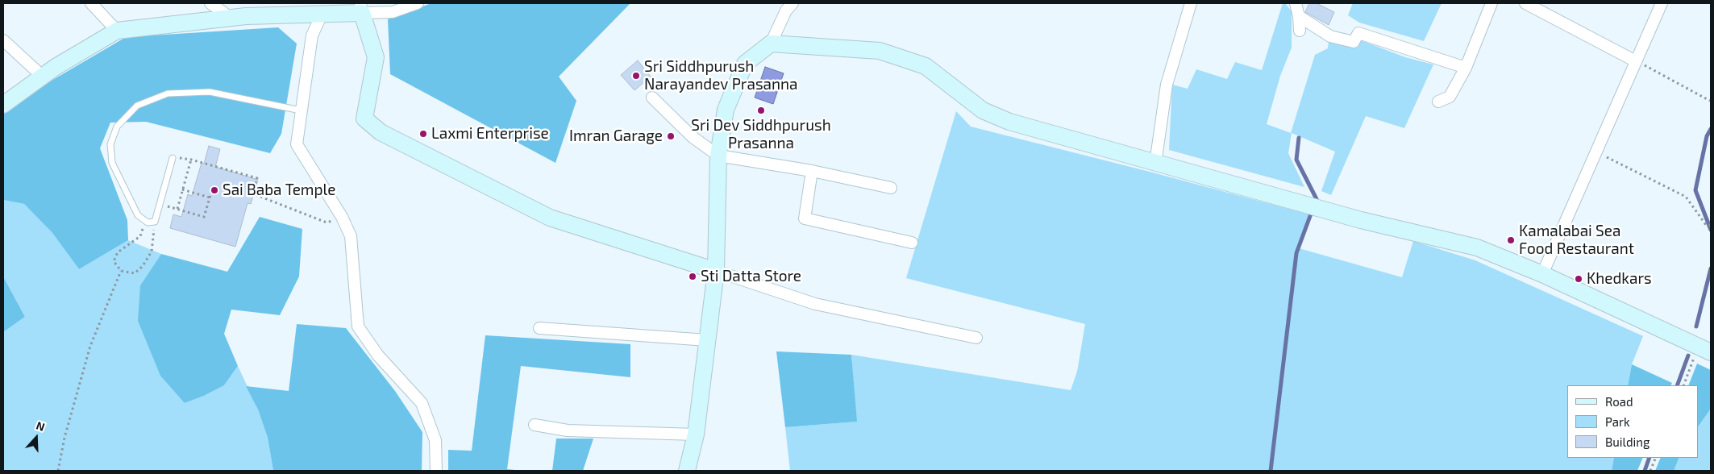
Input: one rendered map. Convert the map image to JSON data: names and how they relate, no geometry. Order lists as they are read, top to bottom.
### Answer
{
  "places": [
    "Sri Siddhpurush Narayandev Prasanna",
    "Sri Dev Siddhpurush Prasanna",
    "Laxmi Enterprise",
    "Imran Garage",
    "Sai Baba Temple",
    "Kamalabai Sea Food Restaurant",
    "Sti Datta Store",
    "Khedkars"
  ],
  "legend": ["Road", "Park", "Building"],
  "north": "top"
}
